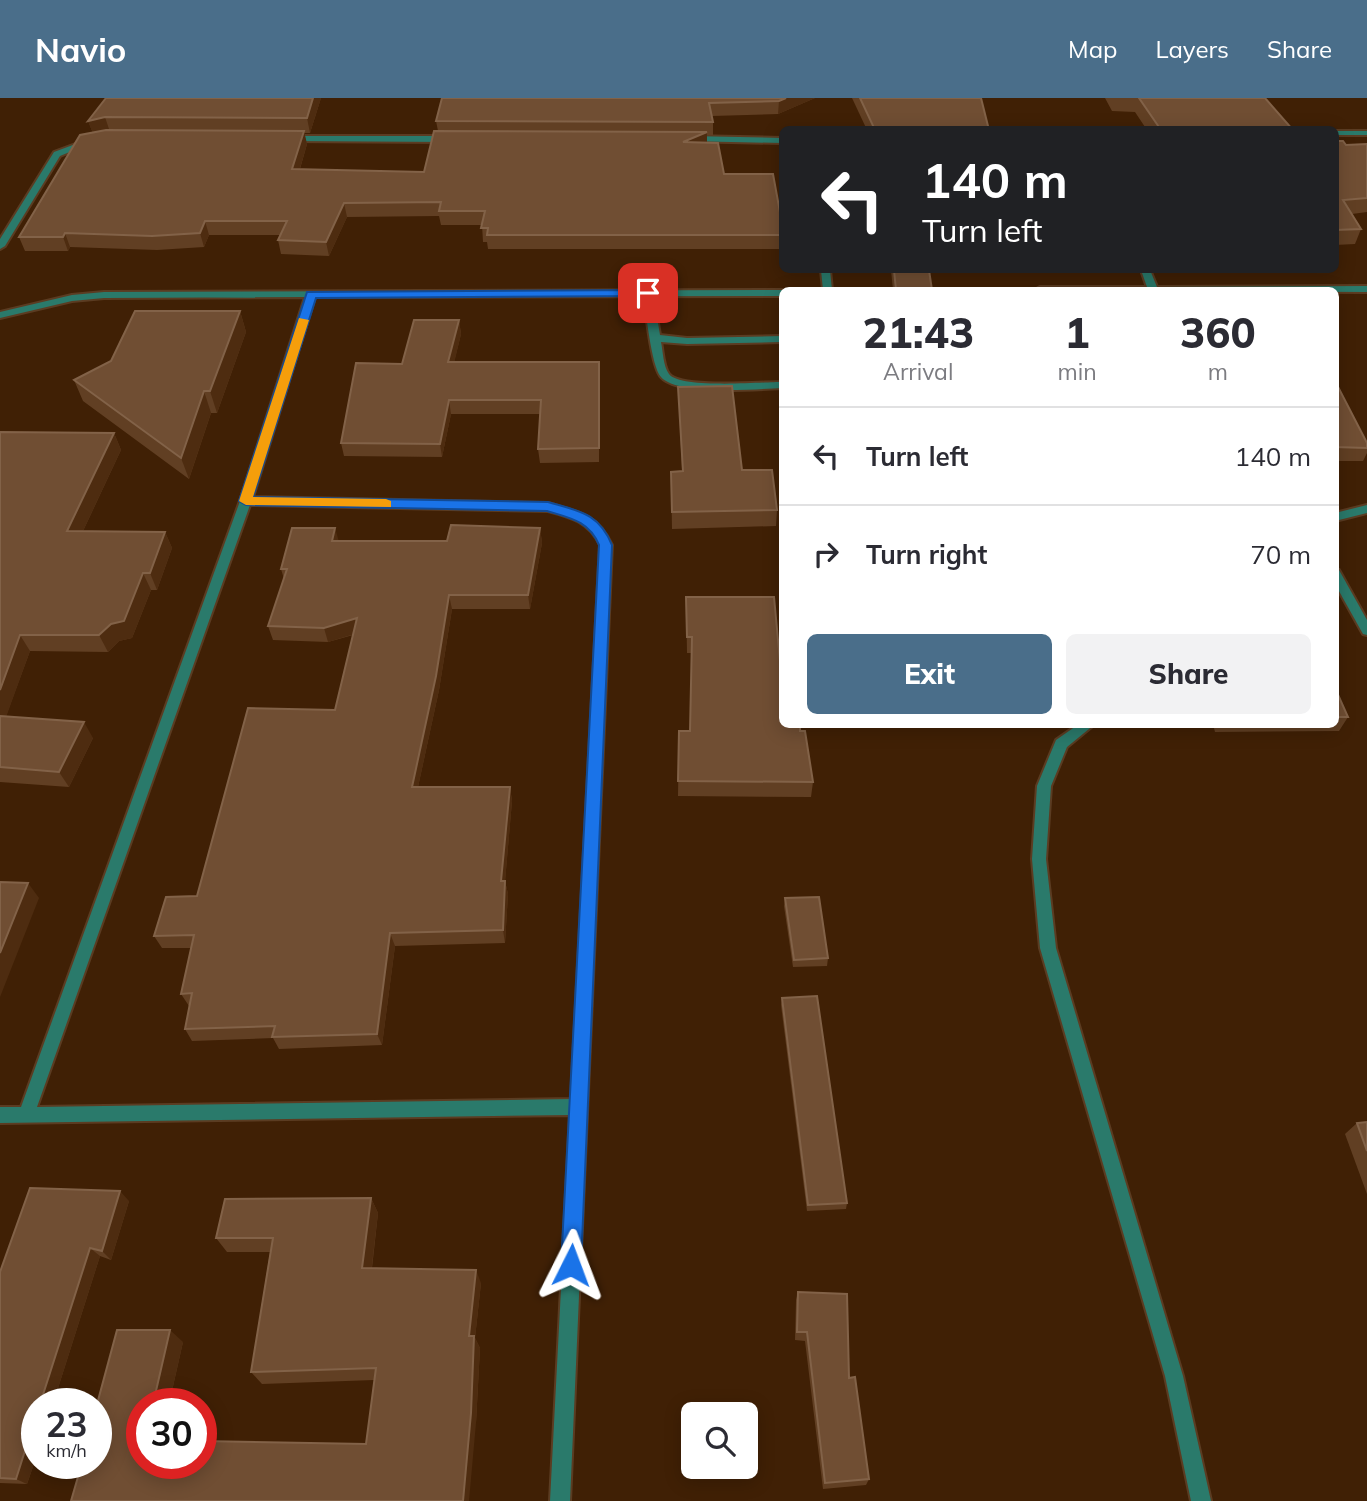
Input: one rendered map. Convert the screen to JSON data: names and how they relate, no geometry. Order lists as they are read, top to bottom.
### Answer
{
  "page": {
    "header": "Navio",
    "nav": ["Map", "Layers", "Share"],
    "turn": ["140 m", "Turn left"],
    "eta": [
      "21:43",
      "Arrival",
      "1",
      "min",
      "360",
      "m"
    ],
    "list": [
      {
        "name": "Turn left",
        "value": "140 m"
      },
      {
        "name": "Turn right",
        "value": "70 m"
      }
    ],
    "buttons": ["Exit", "Share"],
    "speed": "23 km/h",
    "limit": "30"
  }
}
